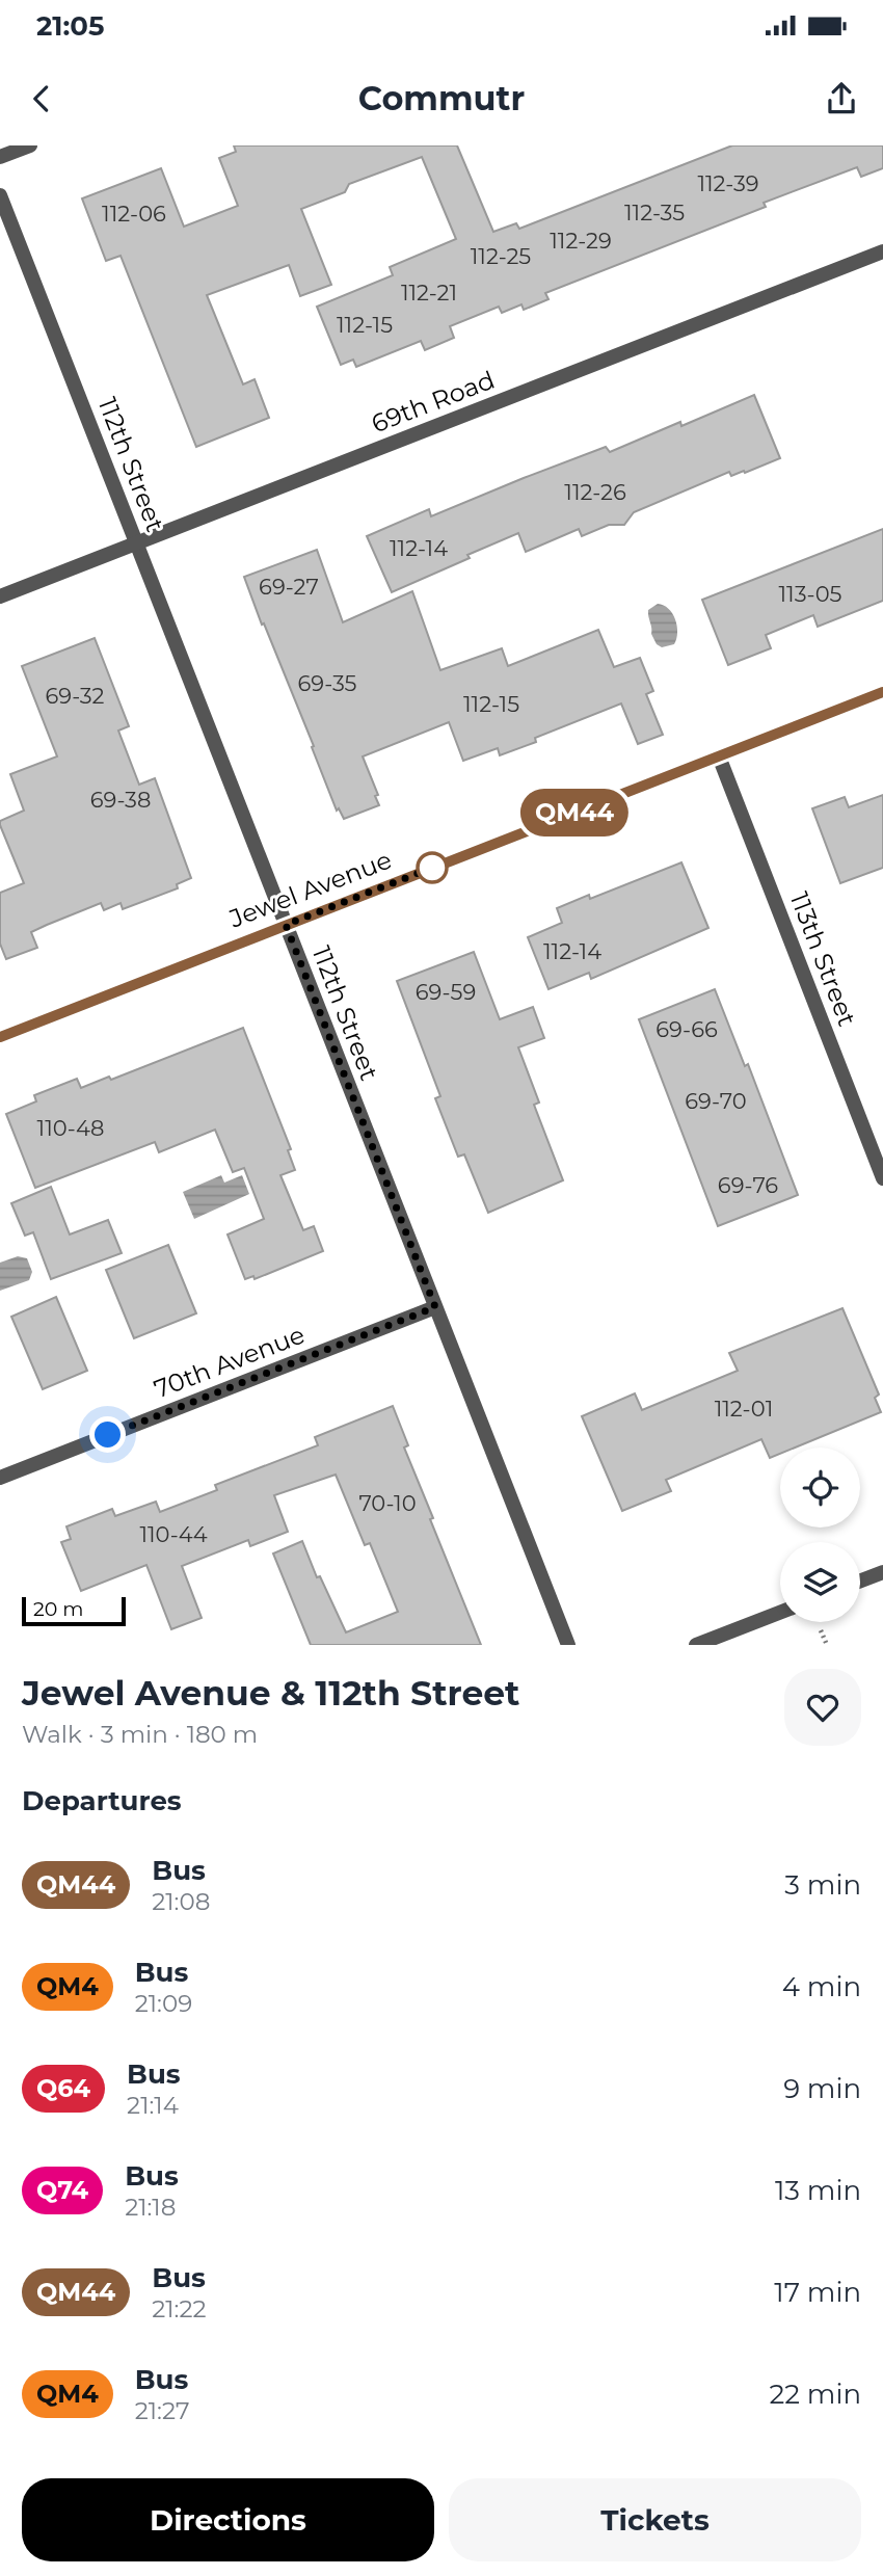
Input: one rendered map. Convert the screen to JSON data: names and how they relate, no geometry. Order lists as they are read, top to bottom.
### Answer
{
  "streets": {
    "street": [
      "69th Road",
      "112th Street",
      "Jewel Avenue",
      "113th Street",
      "70th Avenue"
    ]
  },
  "crossings": [
    ["69th Road", "112th Street"],
    ["112th Street", "Jewel Avenue"],
    ["112th Street", "70th Avenue"],
    ["Jewel Avenue", "113th Street"]
  ],
  "lines": ["bus line QM44"],
  "house_numbers": [
    "112-39",
    "112-35",
    "112-06",
    "112-29",
    "112-25",
    "112-21",
    "112-15",
    "112-26",
    "112-14",
    "69-27",
    "113-05",
    "69-35",
    "69-32",
    "112-15",
    "69-38",
    "112-14",
    "69-59",
    "69-66",
    "69-70",
    "110-48",
    "69-76",
    "112-01",
    "70-10",
    "110-44"
  ],
  "scale_bar": "20 m",
  "page": {
    "status": "21:05",
    "header": "Commutr",
    "on_map": "QM44",
    "scale": "20 m",
    "heading": [
      ["Jewel Avenue & 112th Street", "Walk · 3 min · 180 m"],
      "Departures"
    ],
    "list": [
      {
        "mark": "QM44",
        "name": "Bus",
        "note": "21:08",
        "value": "3 min"
      },
      {
        "mark": "QM4",
        "name": "Bus",
        "note": "21:09",
        "value": "4 min"
      },
      {
        "mark": "Q64",
        "name": "Bus",
        "note": "21:14",
        "value": "9 min"
      },
      {
        "mark": "Q74",
        "name": "Bus",
        "note": "21:18",
        "value": "13 min"
      },
      {
        "mark": "QM44",
        "name": "Bus",
        "note": "21:22",
        "value": "17 min"
      },
      {
        "mark": "QM4",
        "name": "Bus",
        "note": "21:27",
        "value": "22 min"
      }
    ],
    "buttons": ["Directions", "Tickets"]
  }
}
